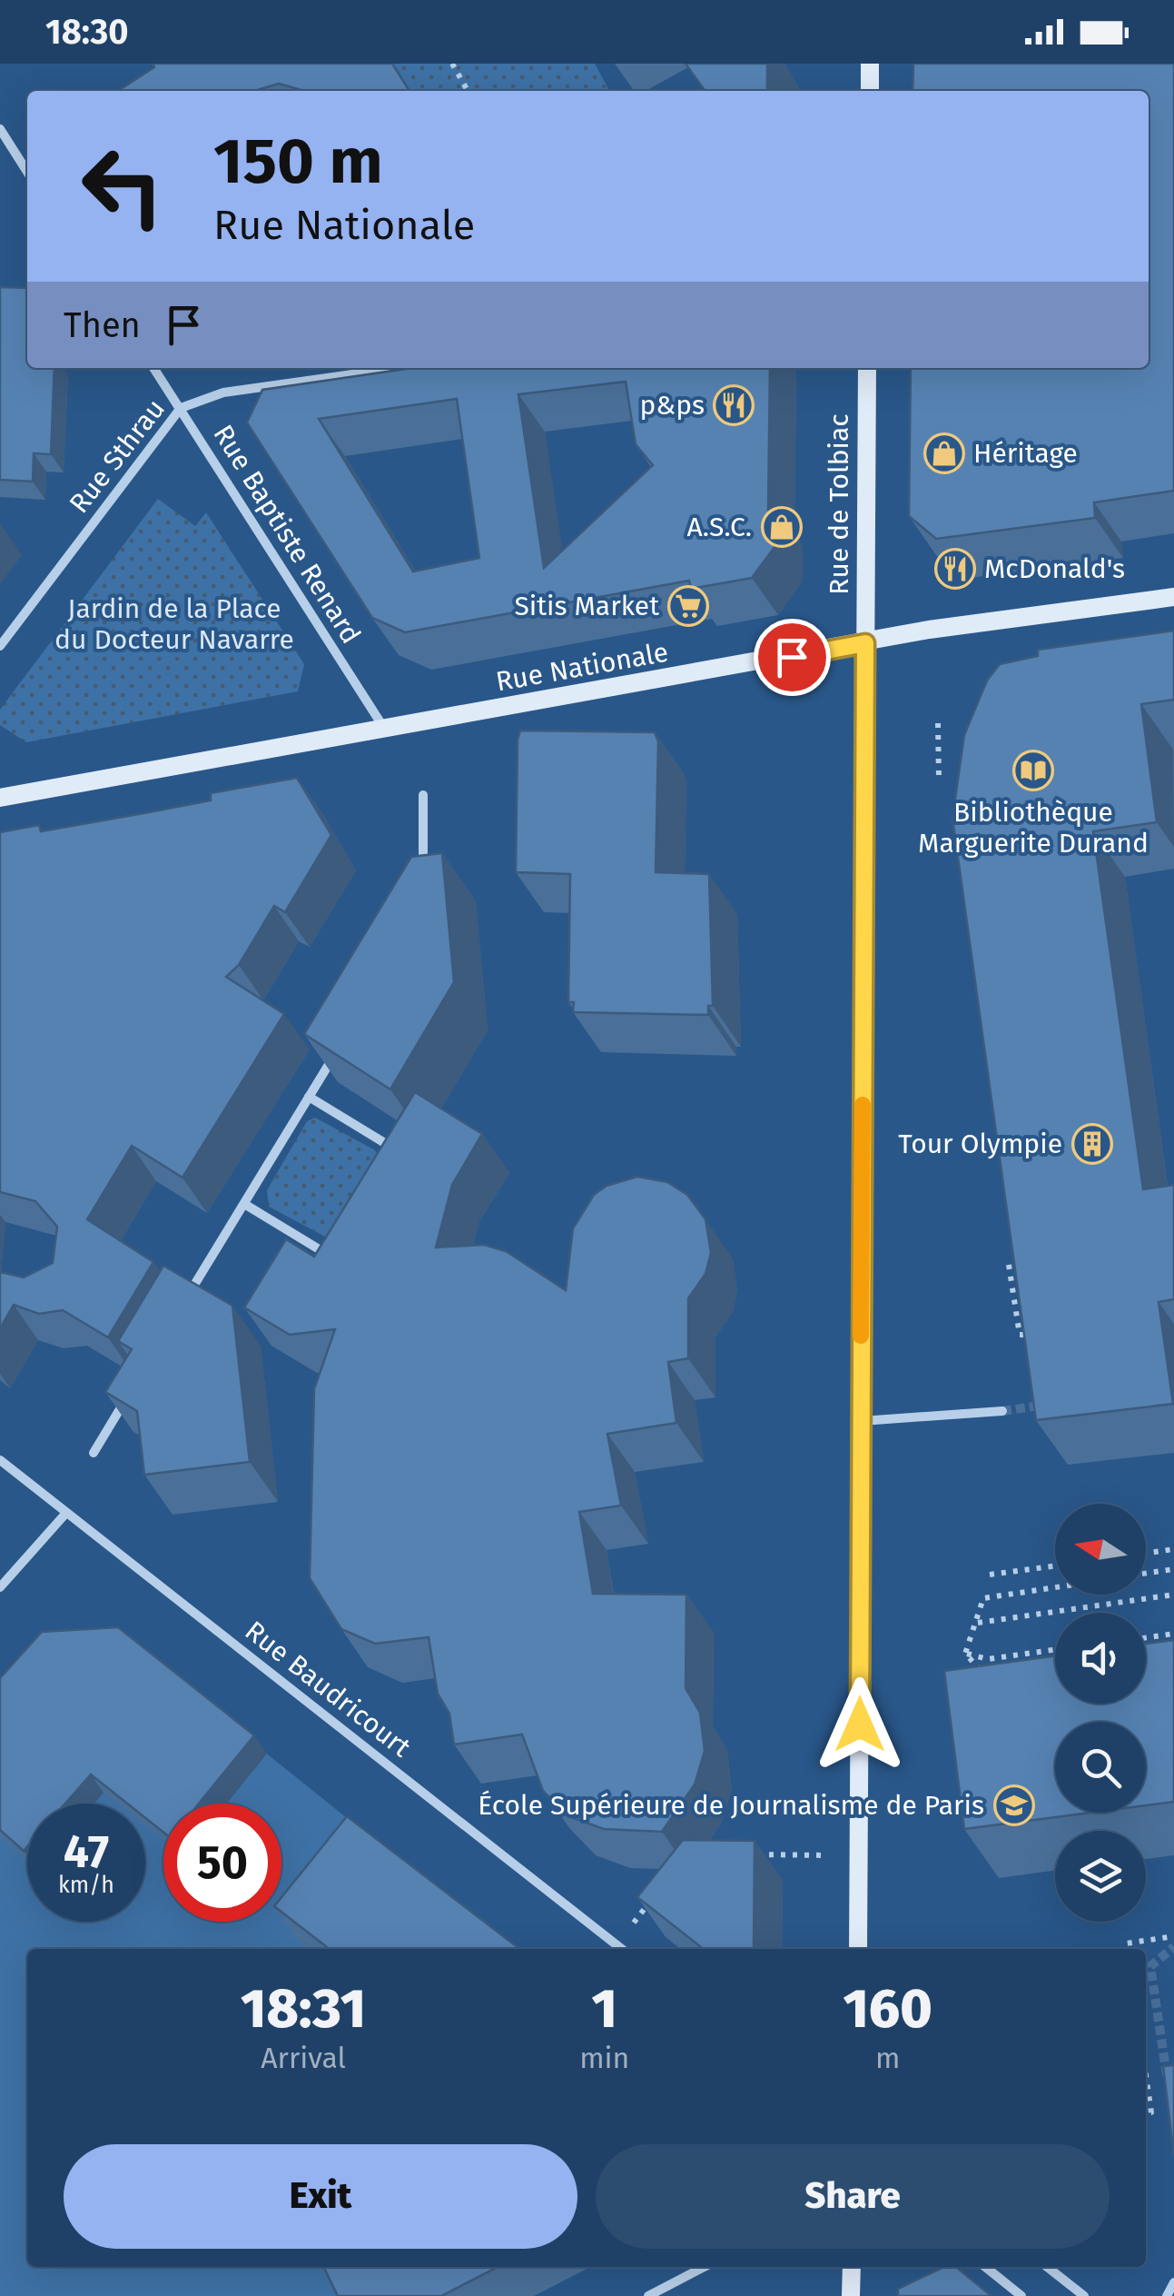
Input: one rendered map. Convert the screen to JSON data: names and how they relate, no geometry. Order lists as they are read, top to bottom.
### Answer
{
  "streets": {
    "main road": ["Rue de Tolbiac", "Rue Nationale"],
    "street": ["Rue Sthrau", "Rue Baptiste Renard", "Rue Baudricourt"]
  },
  "crossings": [
    ["Rue Sthrau", "Rue Baptiste Renard"],
    ["Rue de Tolbiac", "Rue Nationale"],
    ["Rue Baptiste Renard", "Rue Nationale"]
  ],
  "parks": ["Jardin de la Place du Docteur Navarre"],
  "places": {
    "restaurant": ["p&ps", "McDonald's"],
    "shop": ["Héritage", "A.S.C."],
    "supermarket": ["Sitis Market"],
    "library": ["Bibliothèque Marguerite Durand"],
    "building": ["Tour Olympie"],
    "school or university": ["École Supérieure de Journalisme de Paris"]
  },
  "north": "left",
  "page": {
    "status": "18:30",
    "turn": ["150 m", "Rue Nationale"],
    "then": "Then",
    "speed": "47 km/h",
    "limit": "50",
    "eta": [
      "18:31",
      "Arrival",
      "1",
      "min",
      "160",
      "m"
    ],
    "buttons": ["Exit", "Share"]
  }
}
